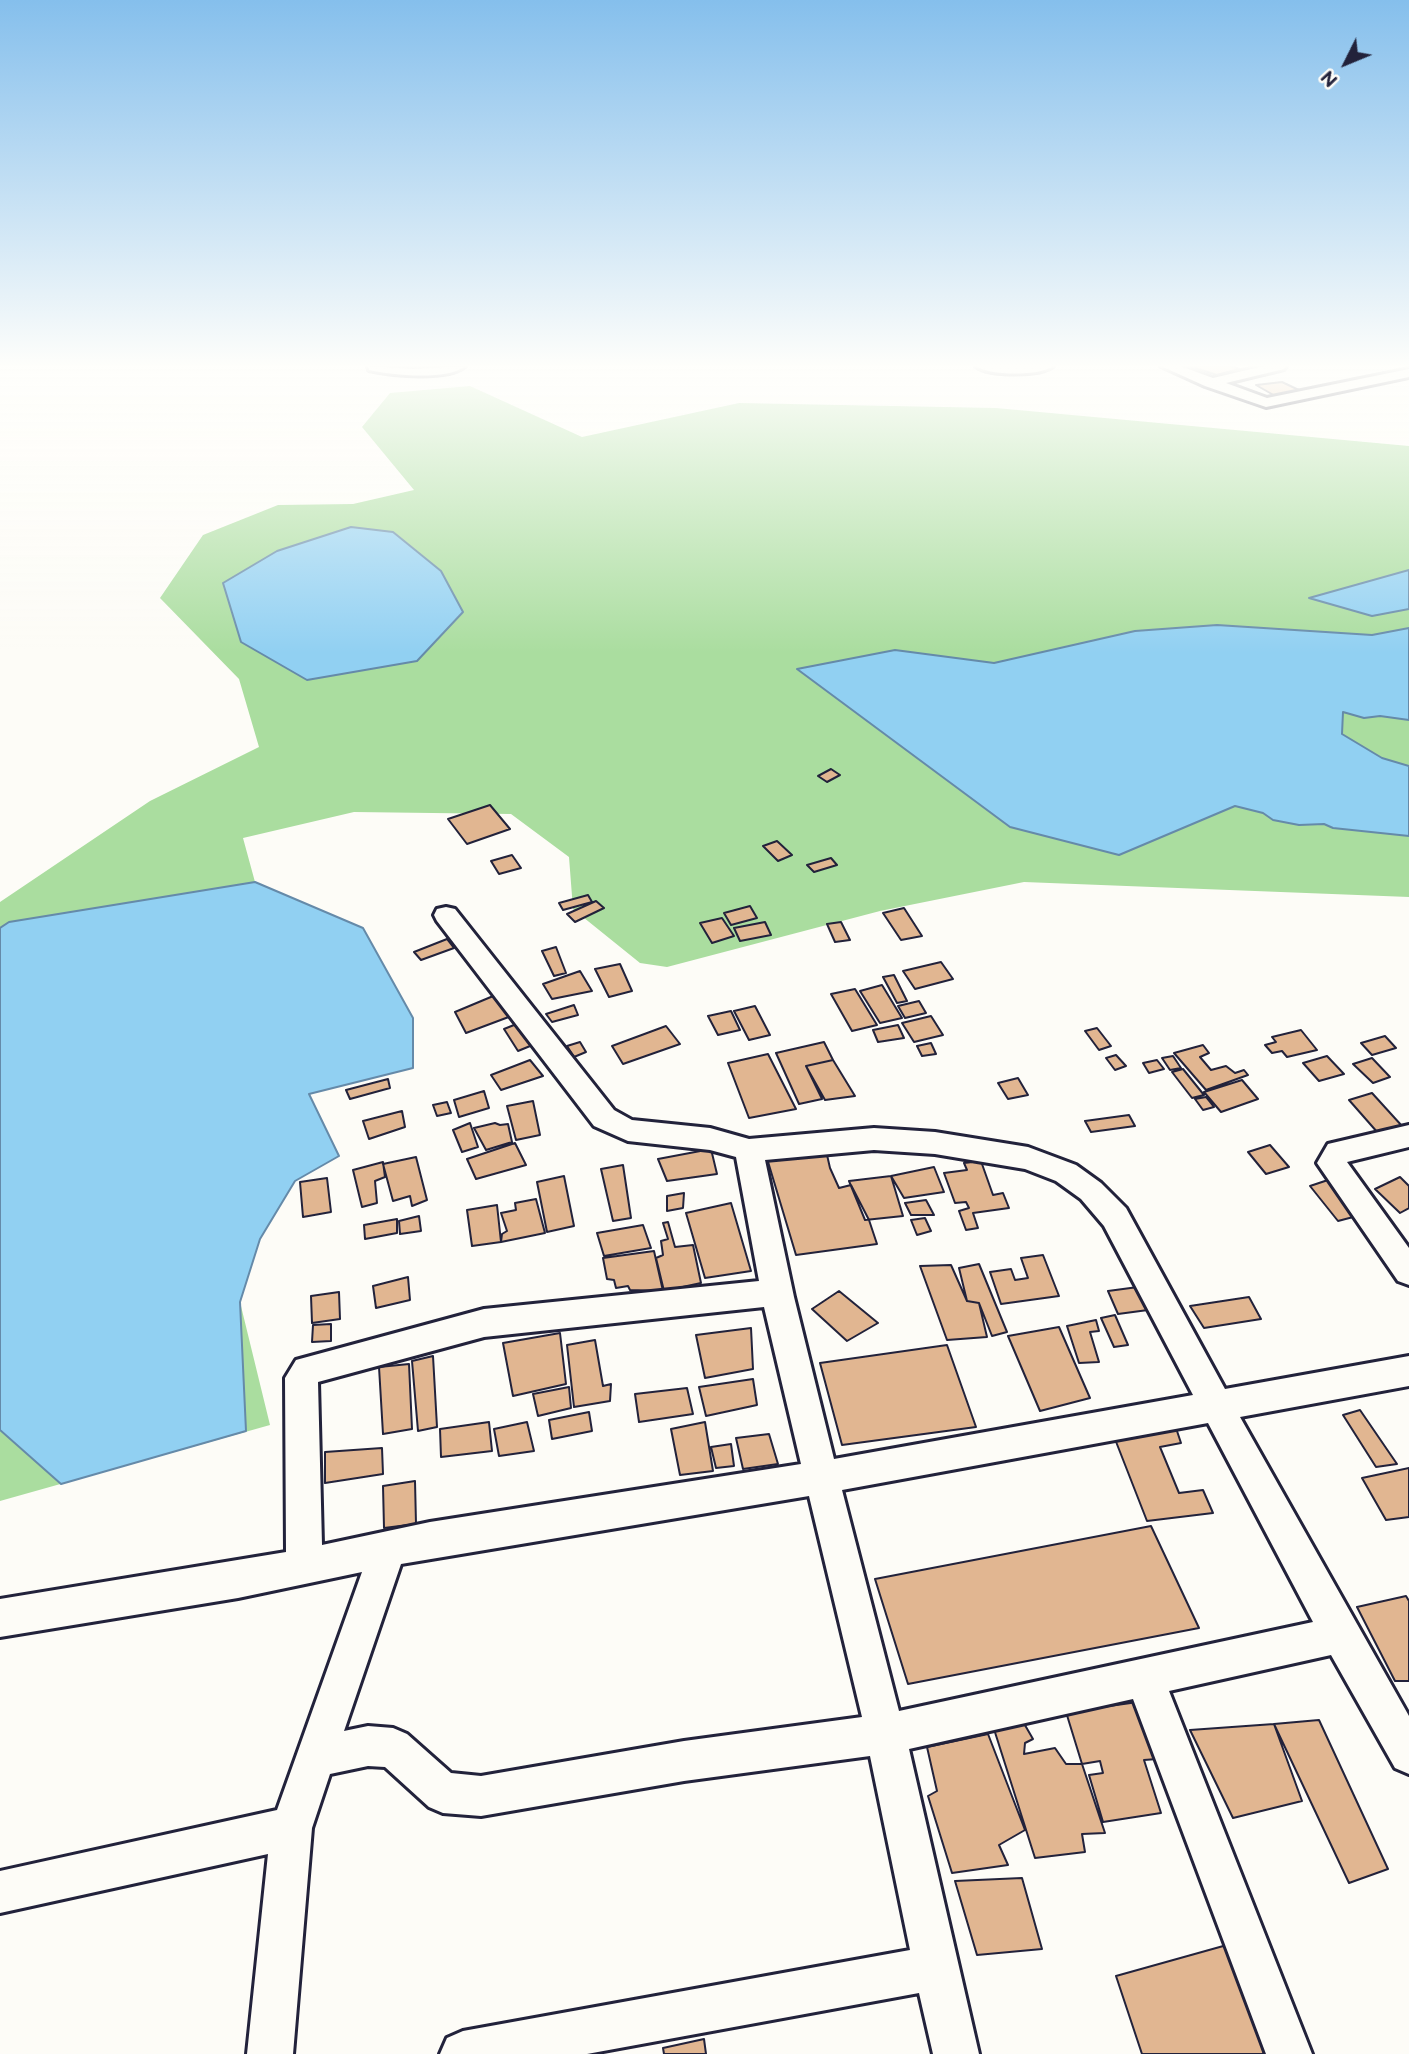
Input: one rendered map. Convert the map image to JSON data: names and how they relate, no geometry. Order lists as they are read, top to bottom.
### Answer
{
  "north": "bottom left"
}
